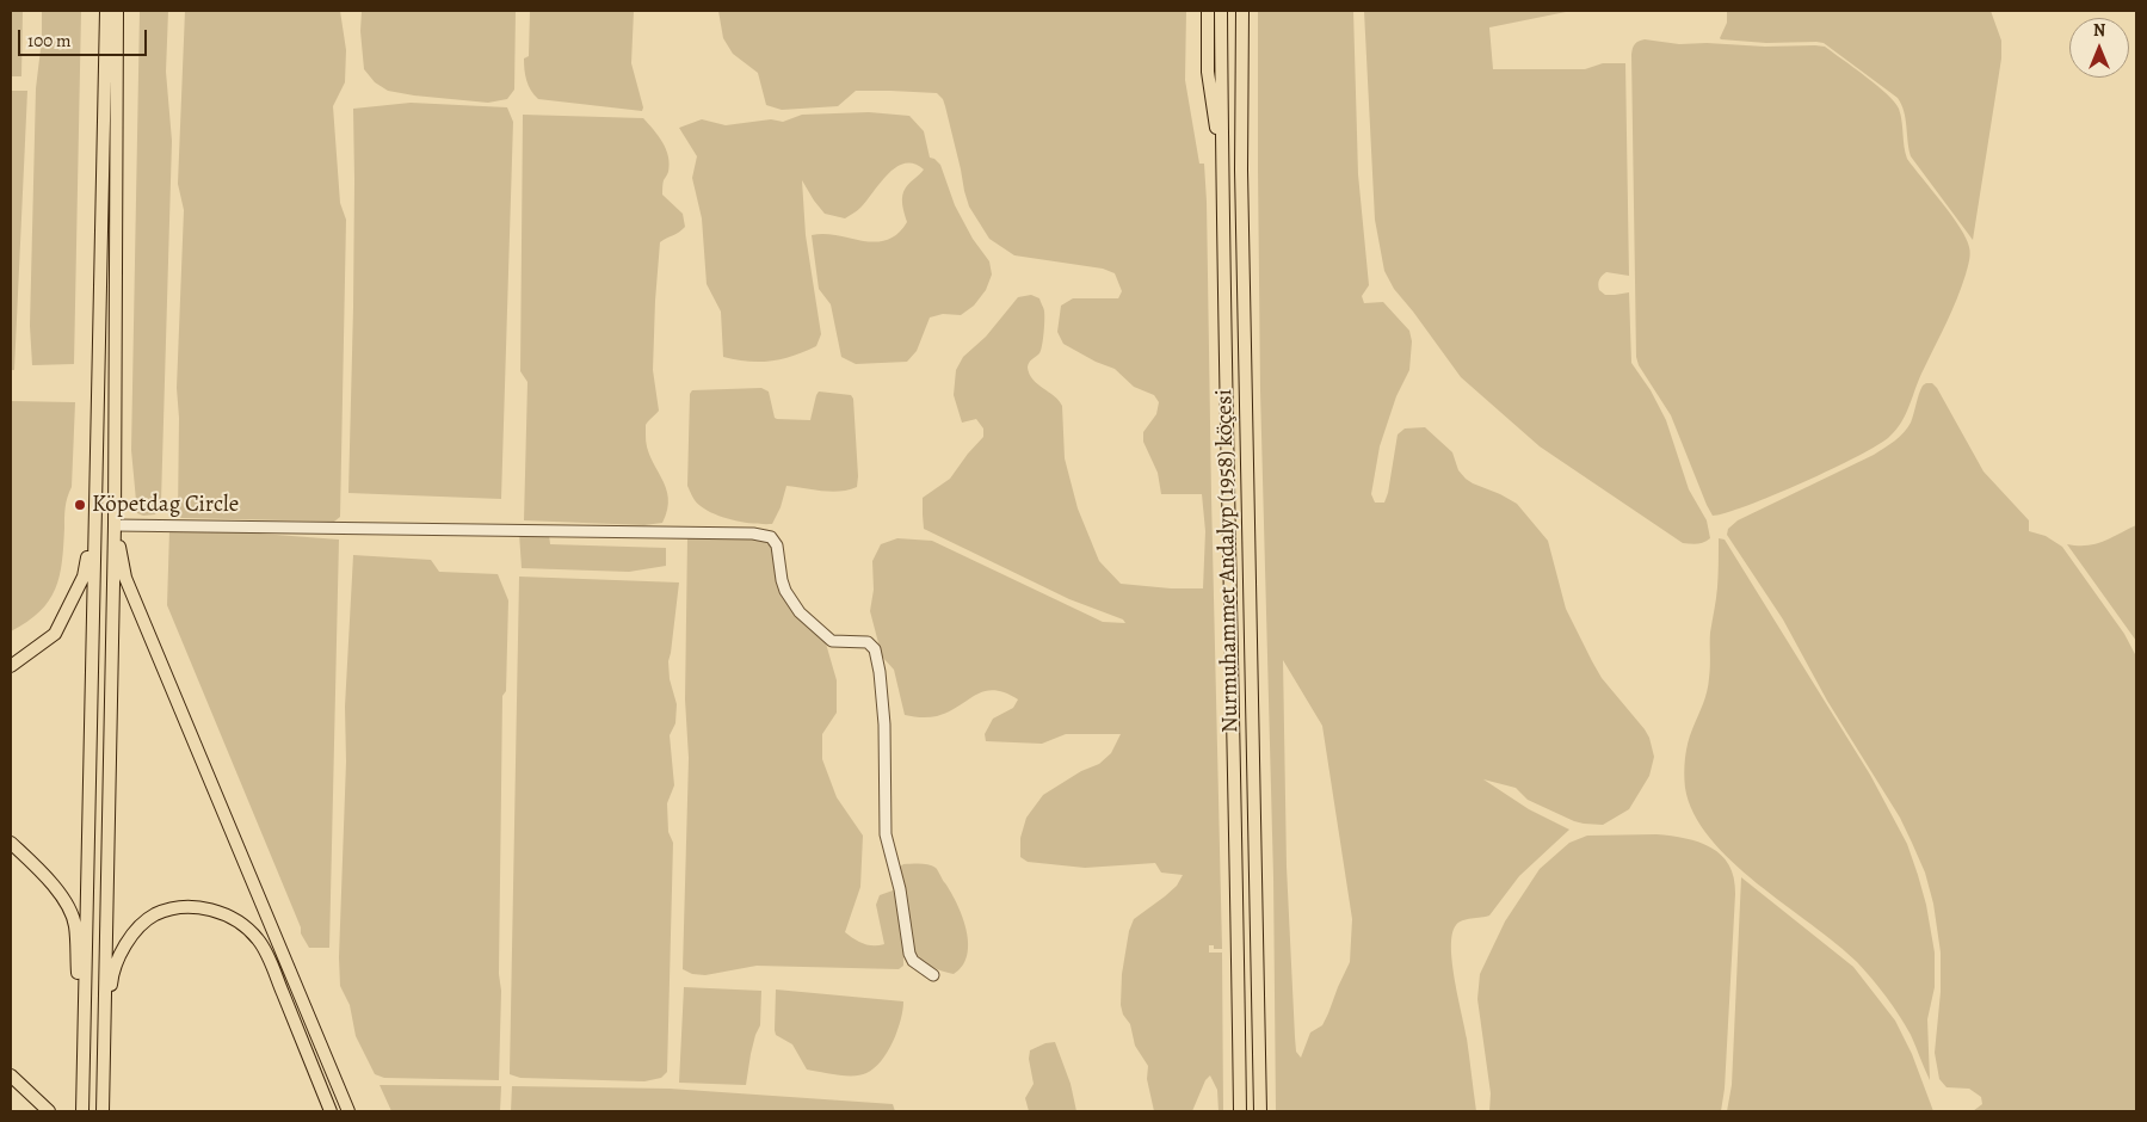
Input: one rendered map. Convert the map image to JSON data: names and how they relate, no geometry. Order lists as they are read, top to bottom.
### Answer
{
  "streets": {
    "main road": ["Nurmuhammet Andalyp (1958) köçesi"]
  },
  "places": ["Köpetdag Circle"],
  "scale_bar": "100 m",
  "north": "top"
}
